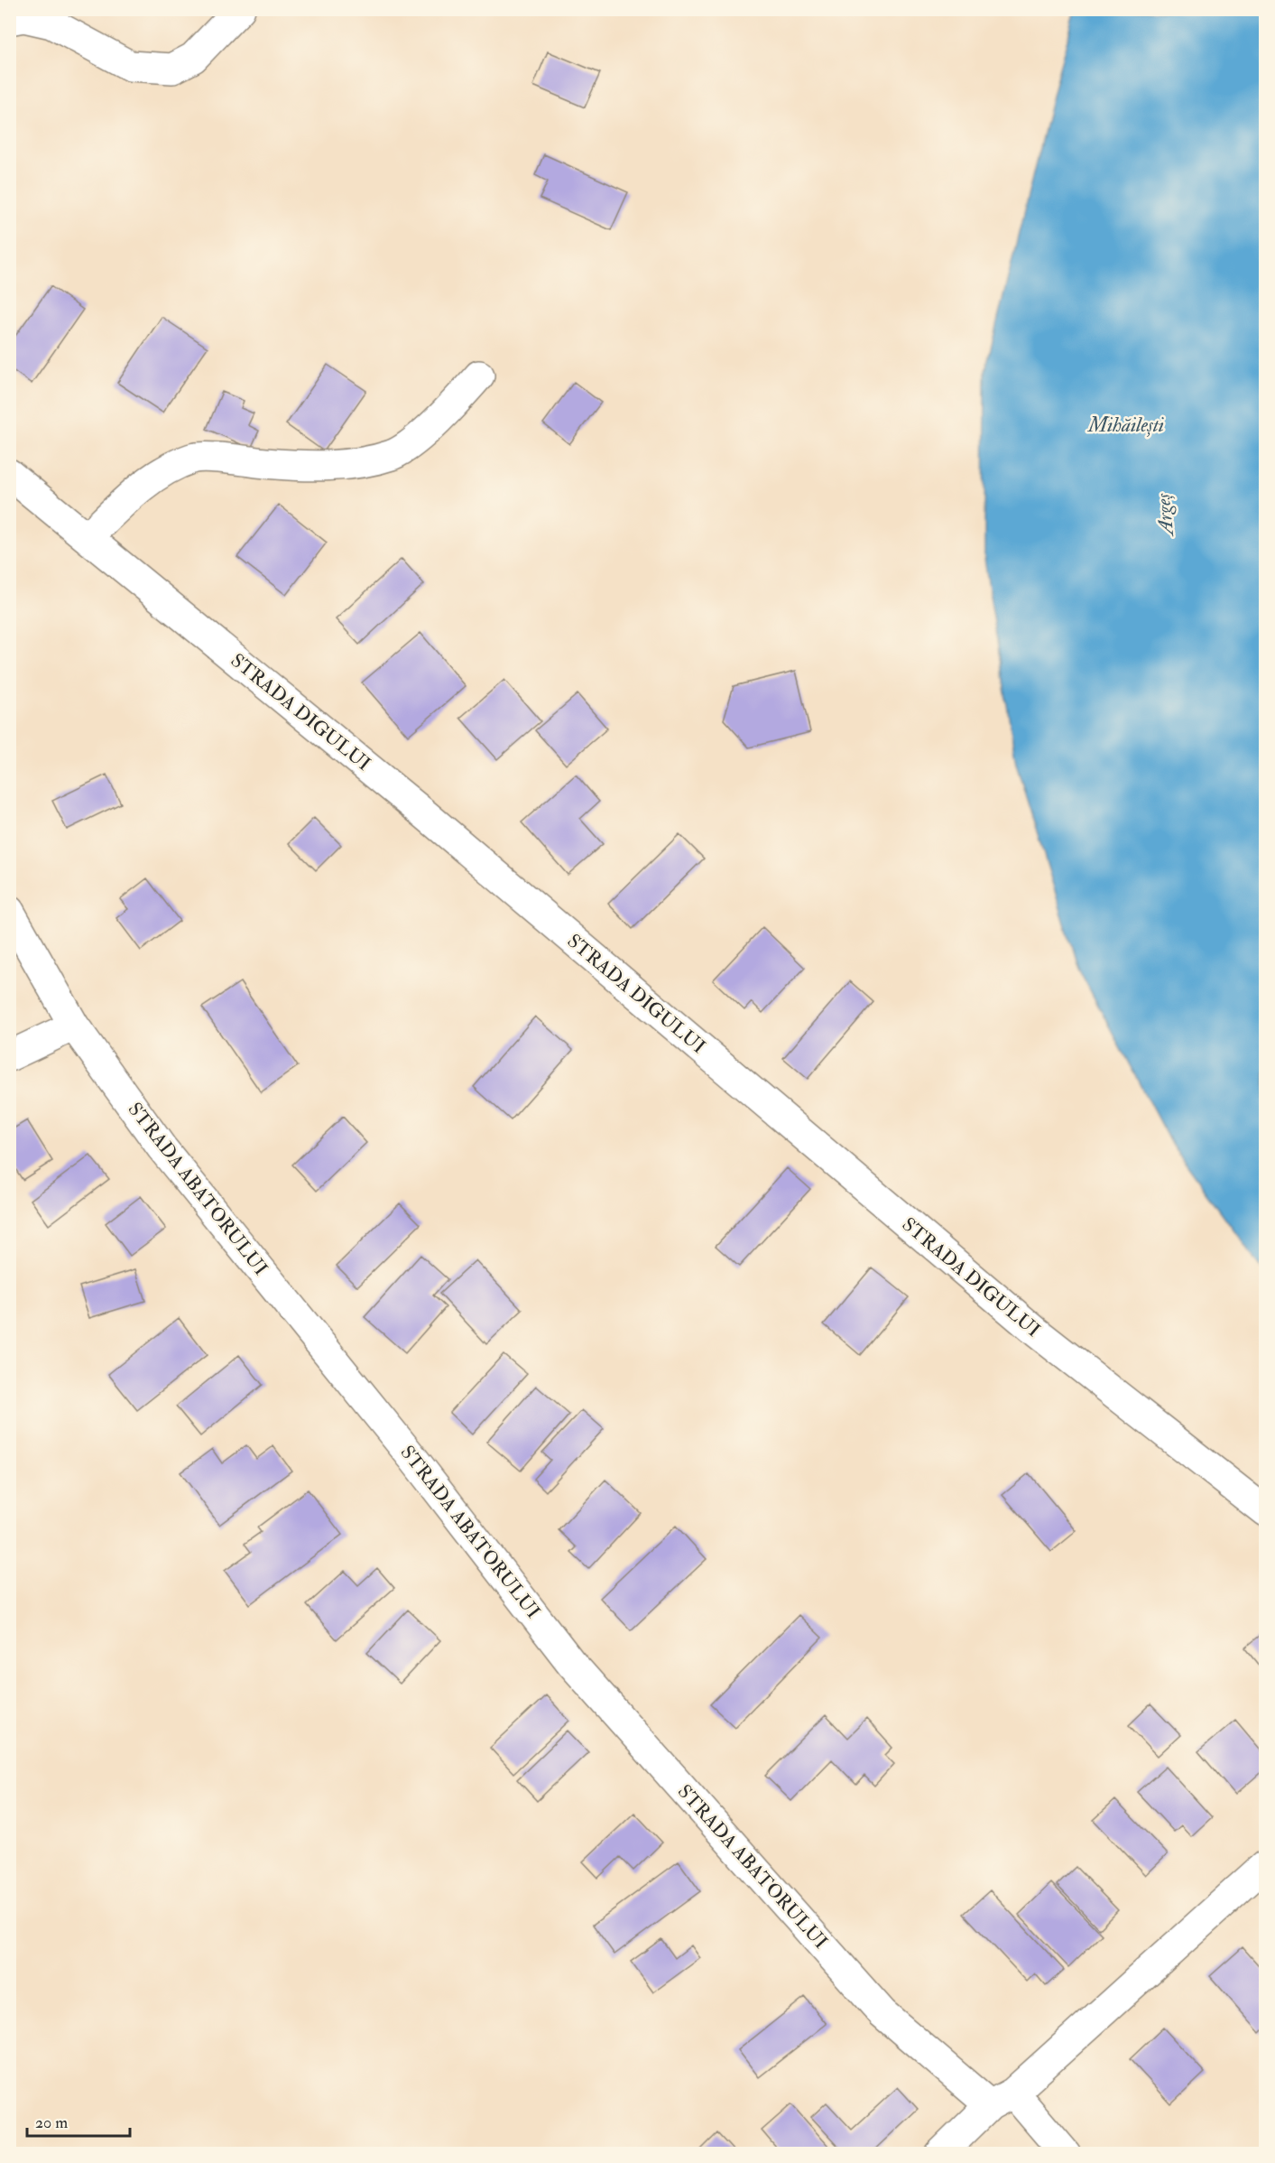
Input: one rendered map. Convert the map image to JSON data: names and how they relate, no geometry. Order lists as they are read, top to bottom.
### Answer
{
  "streets": {
    "street": ["STRADA DIGULUI", "STRADA ABATORULUI"]
  },
  "water": ["Mihăilești", "Argeș"],
  "scale_bar": "20 m"
}
